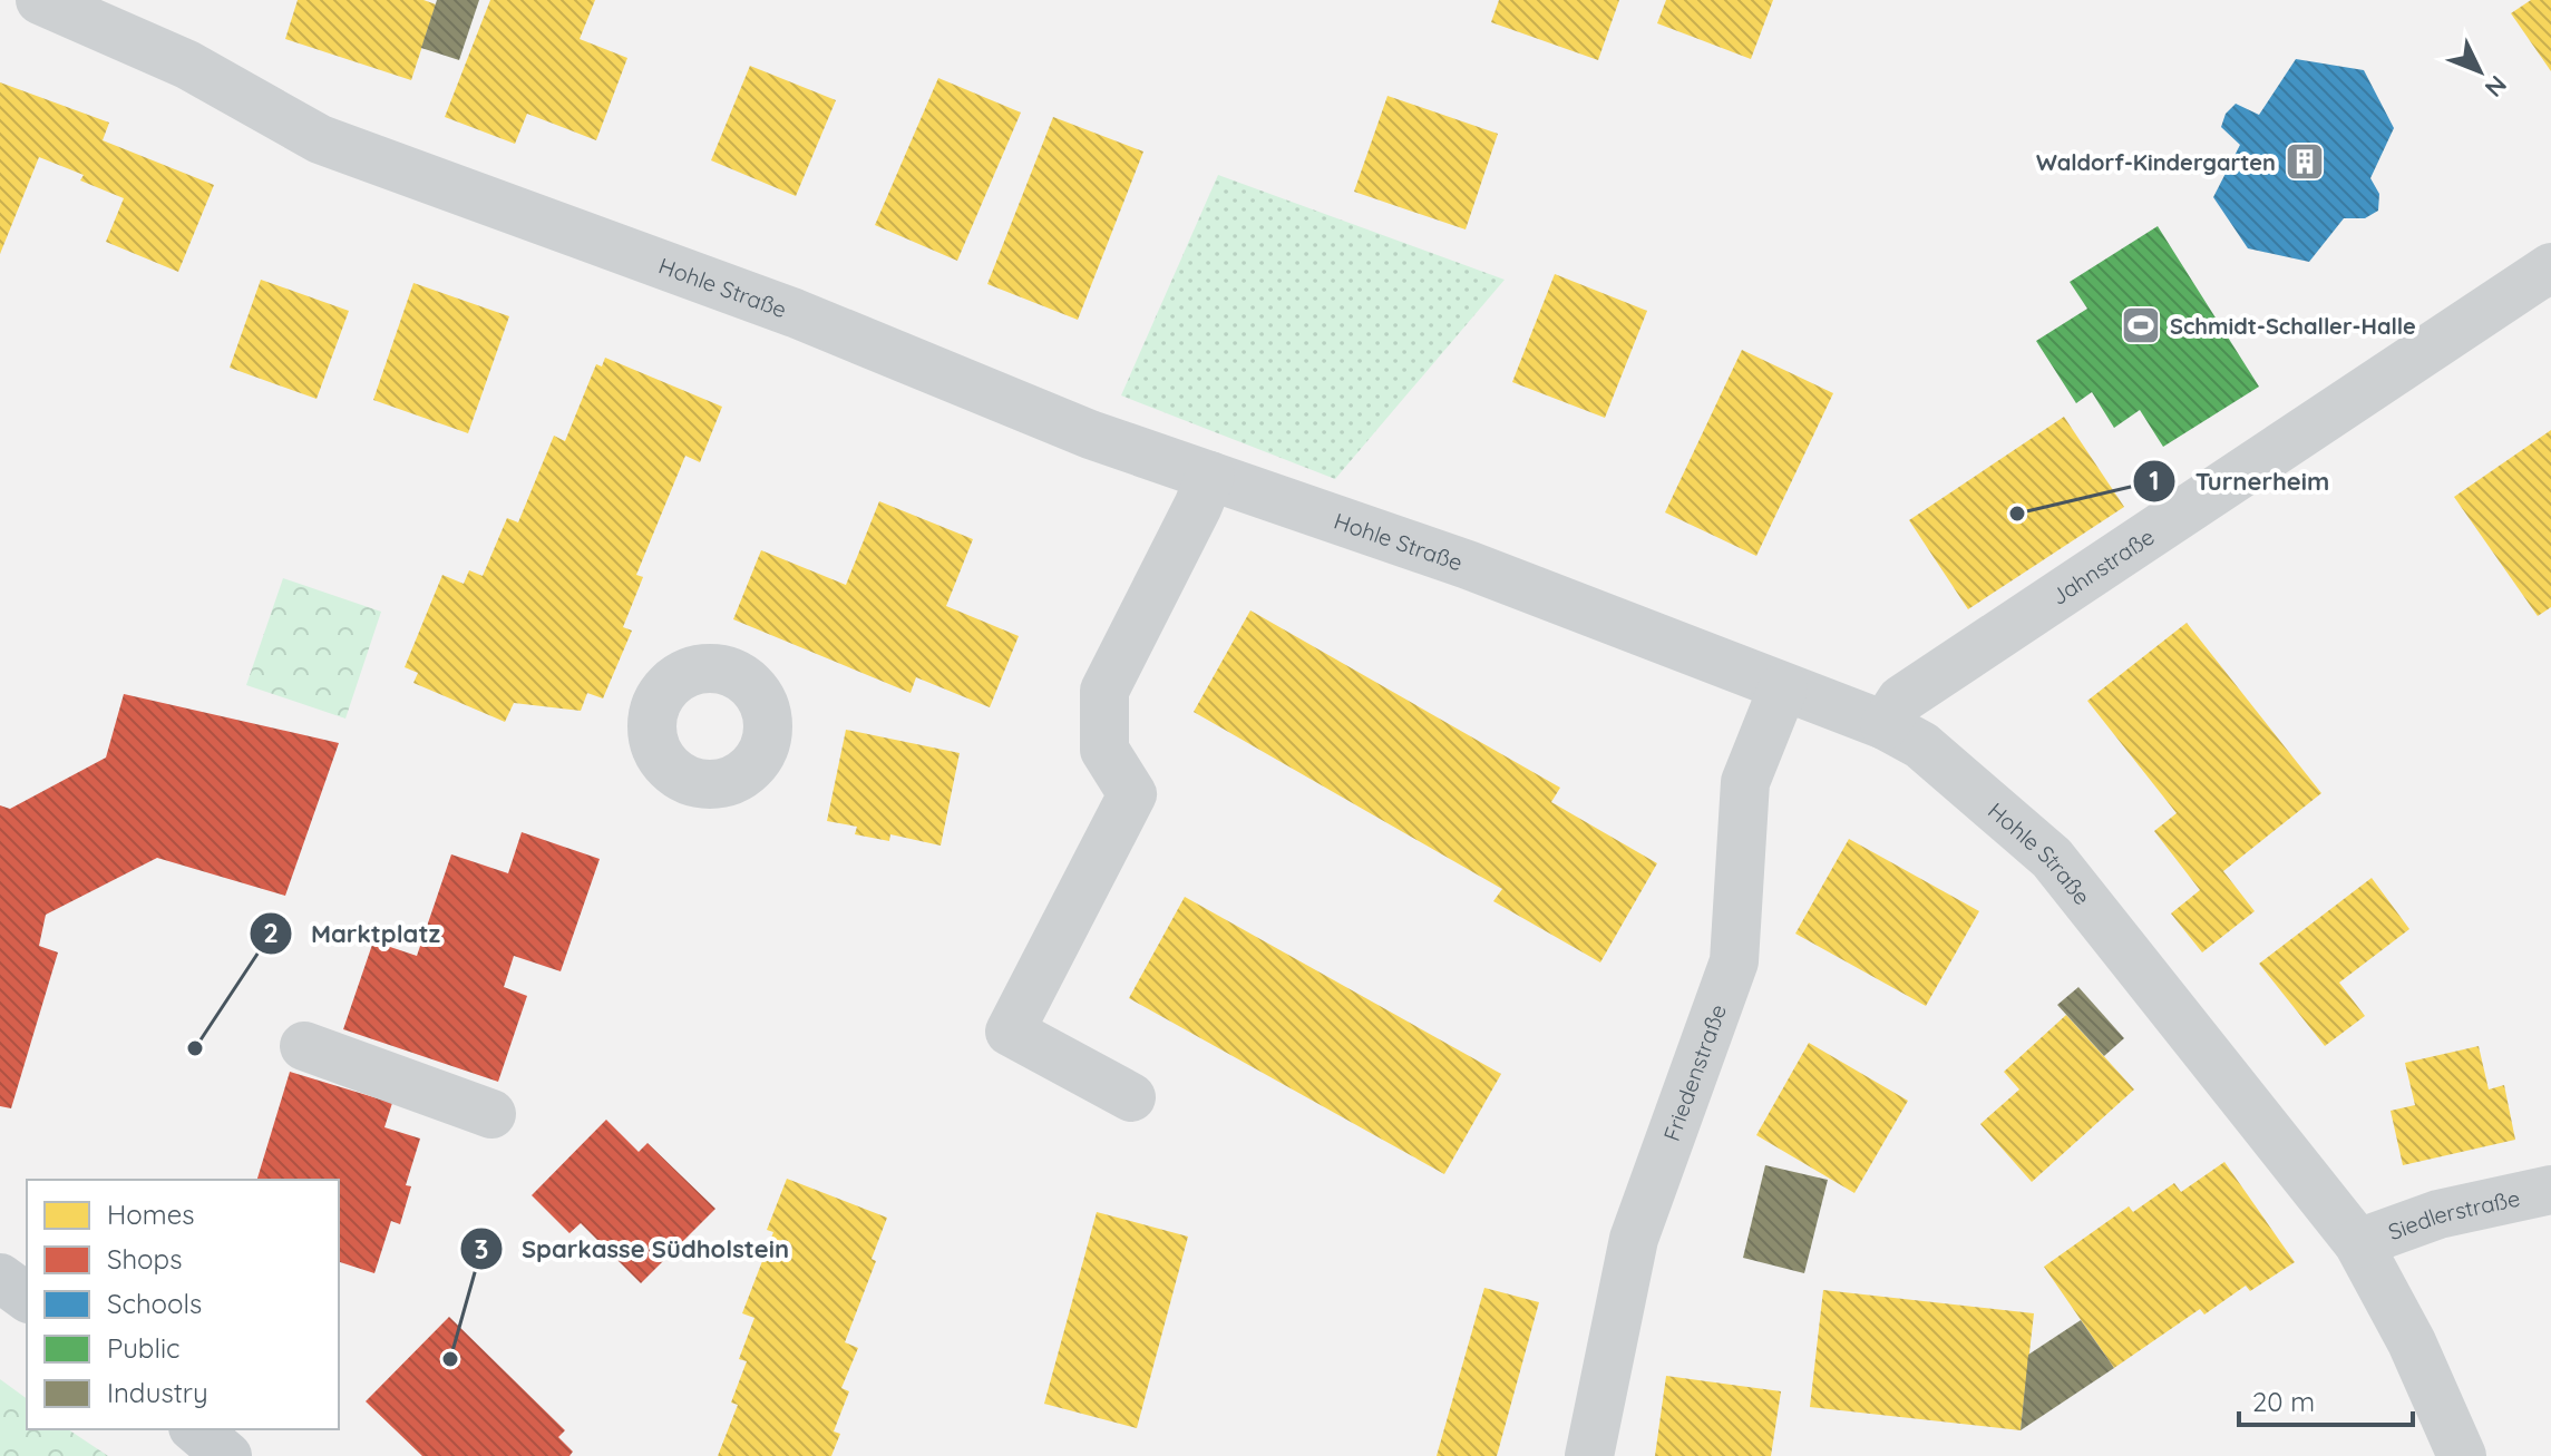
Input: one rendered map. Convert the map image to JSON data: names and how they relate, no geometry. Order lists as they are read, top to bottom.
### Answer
{
  "streets": {
    "street": [
      "Hohle Straße",
      "Jahnstraße",
      "Friedenstraße",
      "Siedlerstraße"
    ]
  },
  "crossings": [
    ["Hohle Straße", "Jahnstraße"],
    ["Hohle Straße", "Friedenstraße"],
    ["Hohle Straße", "Siedlerstraße"]
  ],
  "places": {
    "building": ["Waldorf-Kindergarten"],
    "sports": ["Schmidt-Schaller-Halle"],
    "other": ["Turnerheim", "Marktplatz", "Sparkasse Südholstein"]
  },
  "legend": [
    "Homes",
    "Shops",
    "Schools",
    "Public",
    "Industry"
  ],
  "scale_bar": "20 m",
  "north": "bottom right"
}
